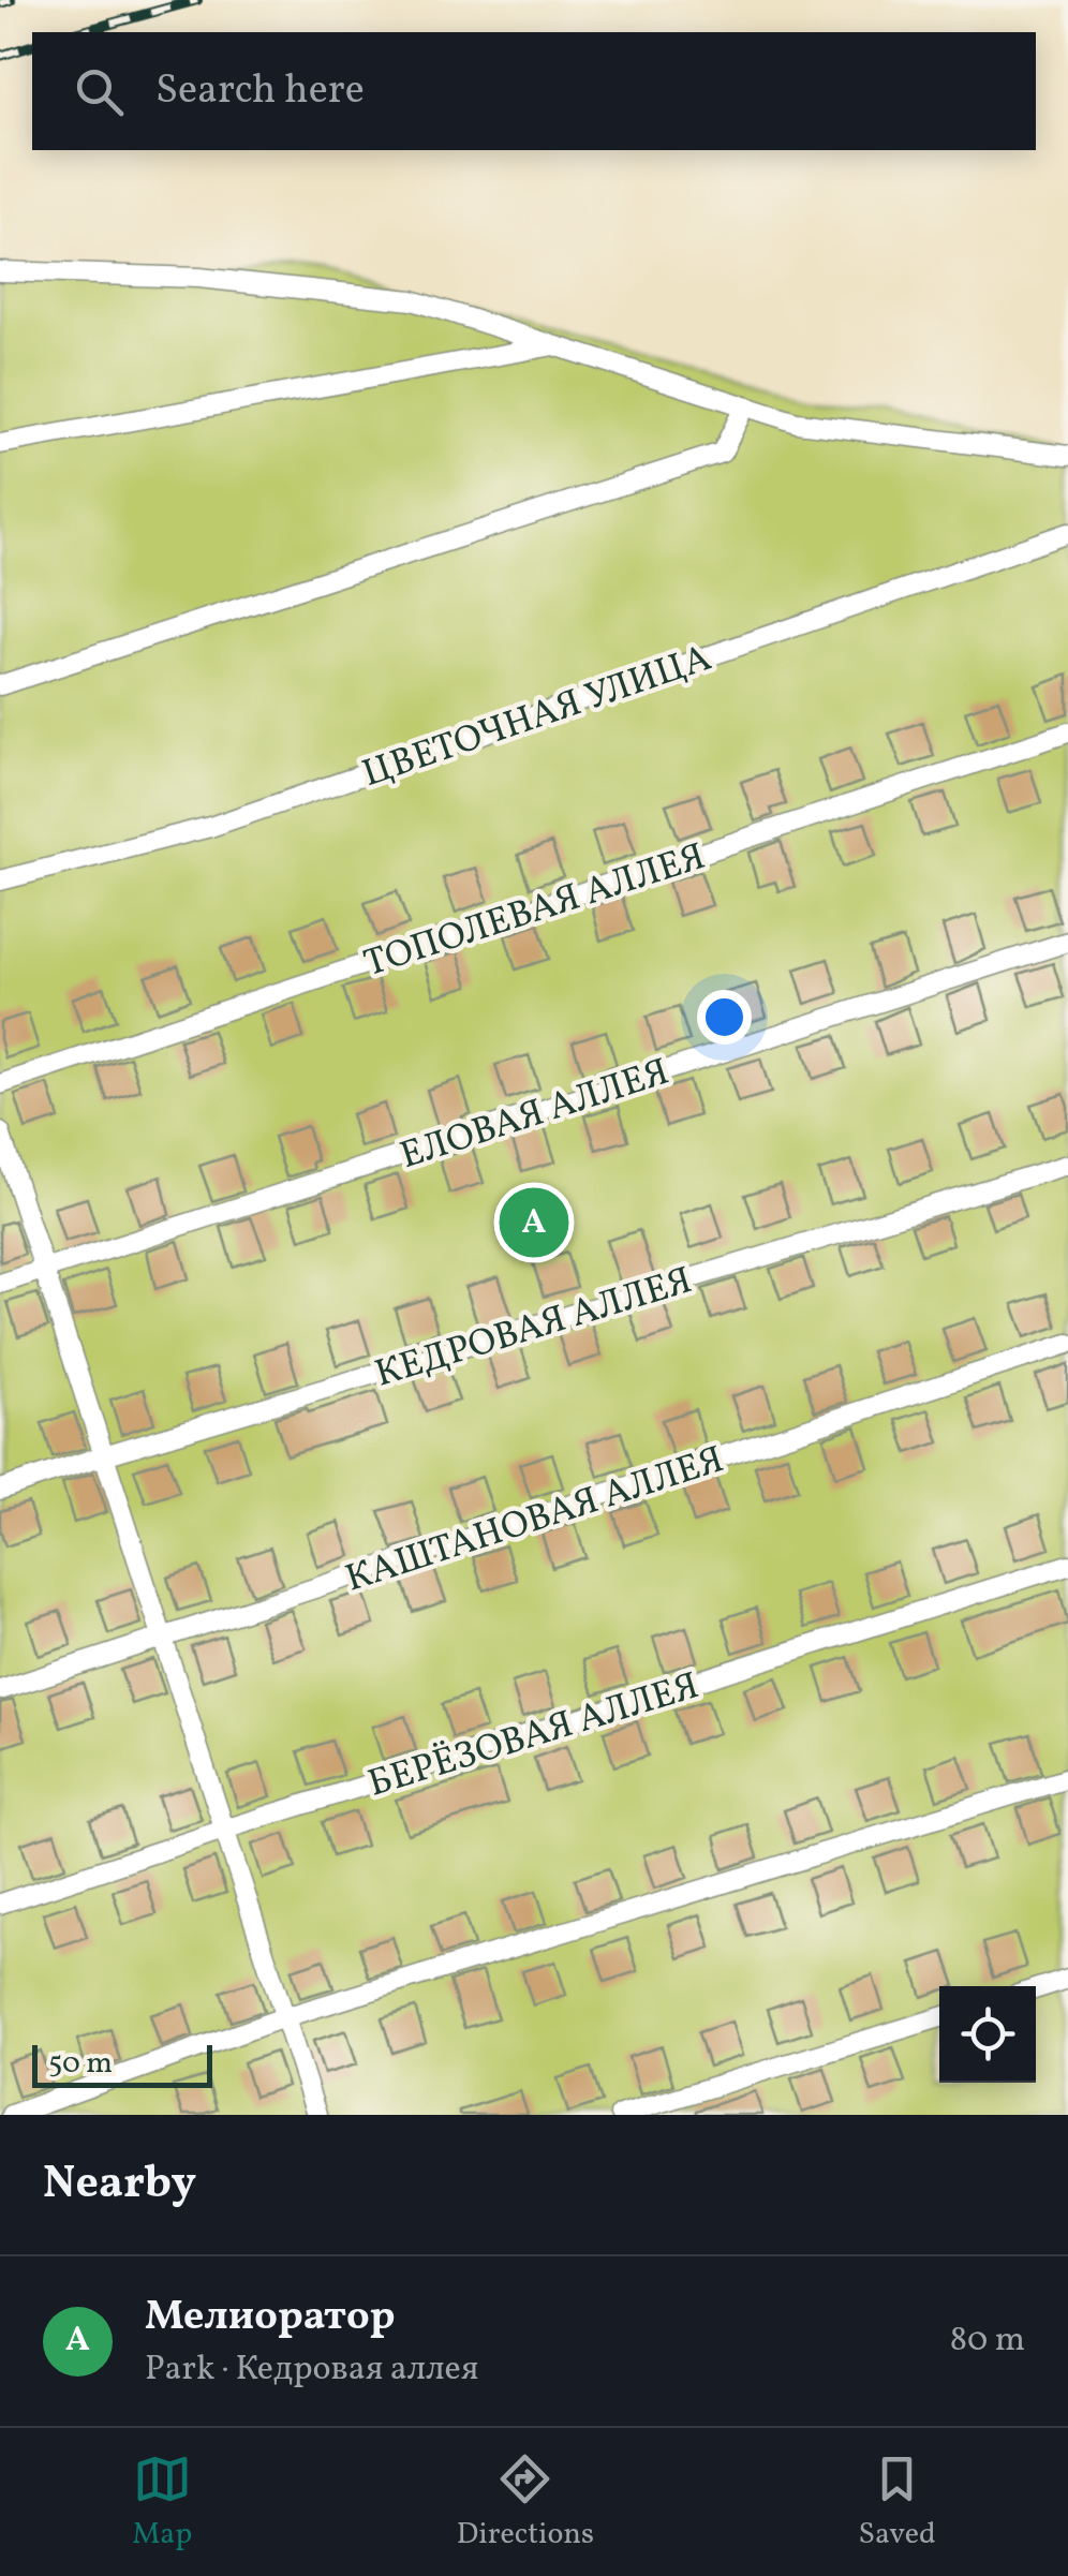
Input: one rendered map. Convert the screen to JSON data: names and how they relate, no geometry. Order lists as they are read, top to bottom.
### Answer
{
  "streets": {
    "street": [
      "ЦВЕТОЧНАЯ УЛИЦА",
      "ТОПОЛЕВАЯ АЛЛЕЯ",
      "ЕЛОВАЯ АЛЛЕЯ",
      "КЕДРОВАЯ АЛЛЕЯ",
      "КАШТАНОВАЯ АЛЛЕЯ",
      "БЕРЁЗОВАЯ АЛЛЕЯ"
    ]
  },
  "scale_bar": "50 m",
  "page": {
    "search": "Search here",
    "pins": "A",
    "scale": "50 m",
    "heading": "Nearby",
    "list": [
      {
        "mark": "A",
        "name": "Мелиоратор",
        "note": "Park · Кедровая аллея",
        "value": "80 m"
      }
    ],
    "nav": ["Map", "Directions", "Saved"]
  }
}
